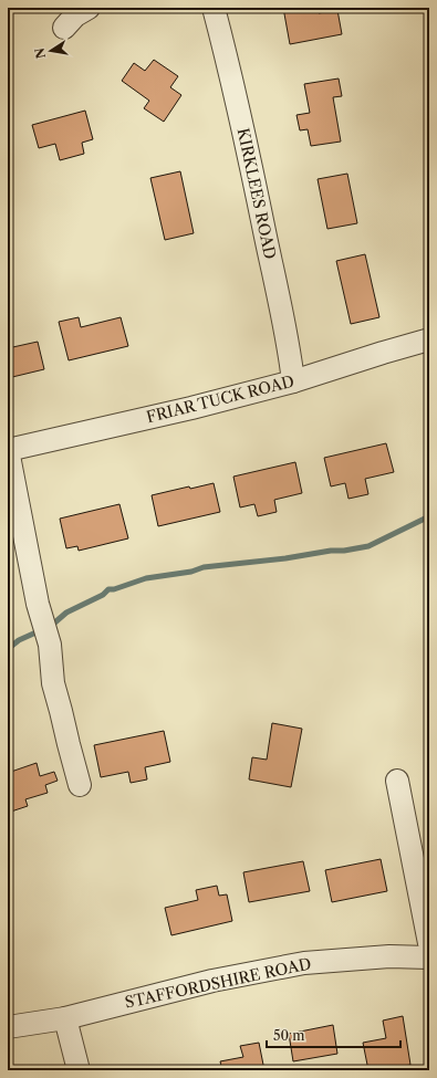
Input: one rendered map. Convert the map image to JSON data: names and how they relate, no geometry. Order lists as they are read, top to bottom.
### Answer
{
  "streets": {
    "street": ["KIRKLEES ROAD", "FRIAR TUCK ROAD", "STAFFORDSHIRE ROAD"]
  },
  "crossings": [
    ["KIRKLEES ROAD", "FRIAR TUCK ROAD"]
  ],
  "scale_bar": "50 m",
  "north": "left"
}
